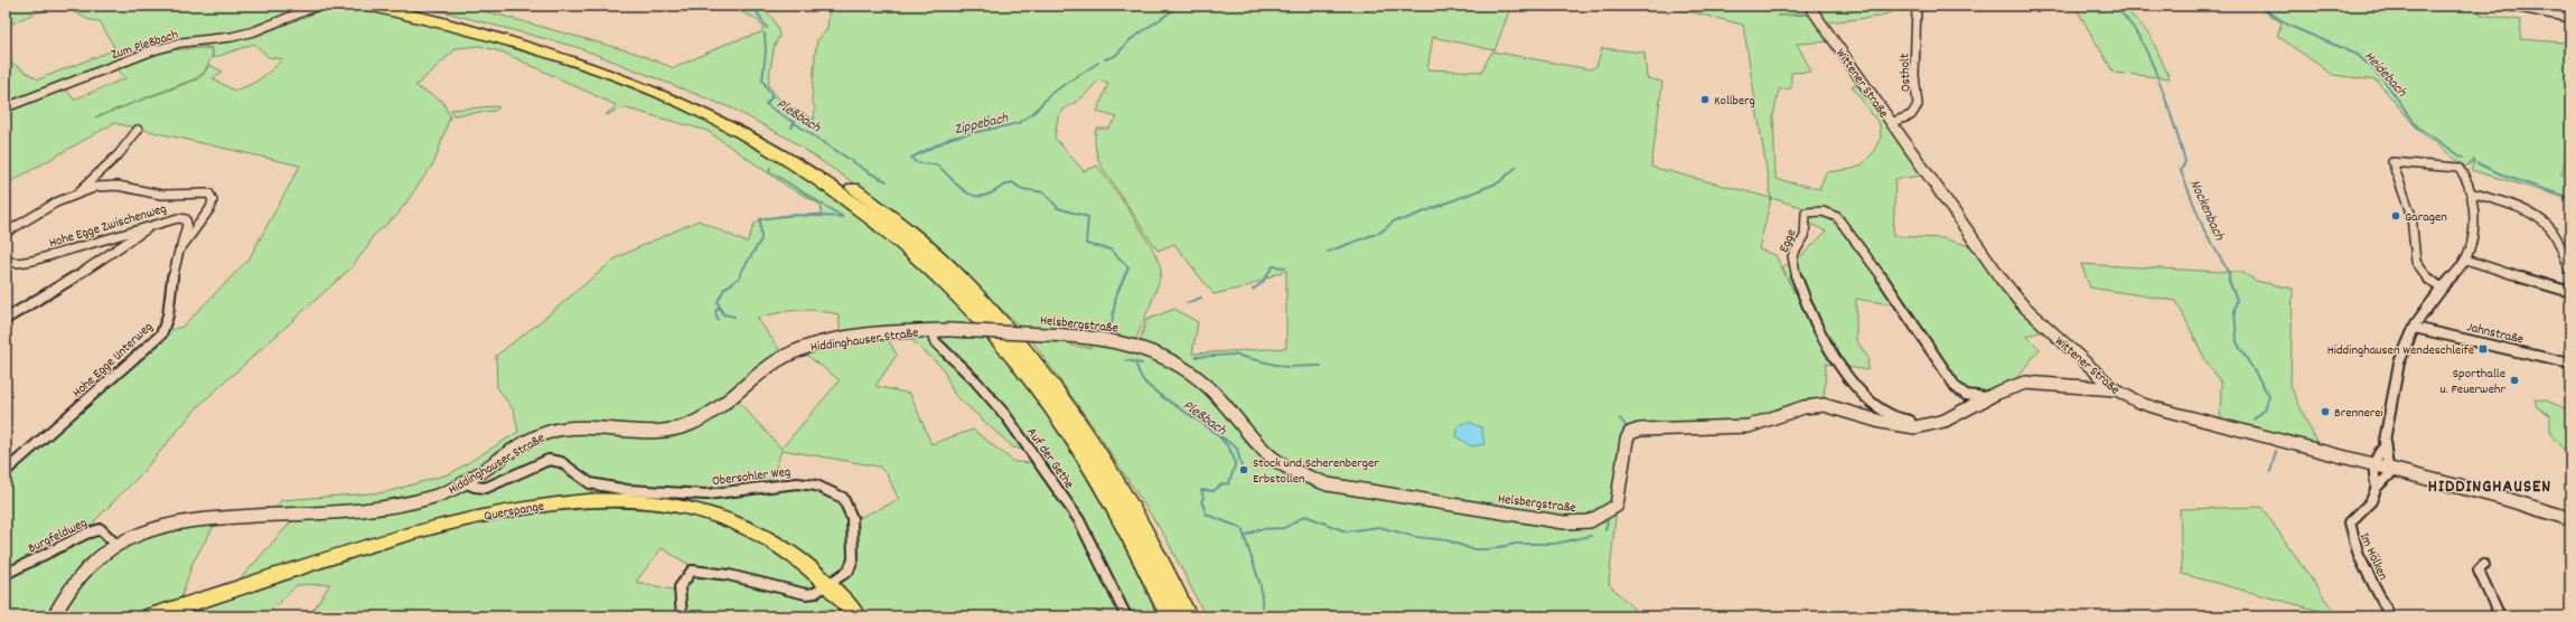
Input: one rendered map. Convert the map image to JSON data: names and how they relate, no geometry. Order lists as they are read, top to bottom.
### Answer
{
  "streets": {
    "main road": ["Wittener Straße", "Querspange"],
    "street": [
      "Zum Pleßbach",
      "Ostholt",
      "Hohe Egge Zwischenweg",
      "Egge",
      "Helsbergstraße",
      "Jahnstraße",
      "Hiddinghauser Straße",
      "Hohe Egge Unterweg",
      "Auf der Gethe",
      "Obersohler Weg",
      "Burgfeldweg",
      "Im Hölken"
    ]
  },
  "crossings": [
    ["Ostholt", "Wittener Straße"],
    ["Wittener Straße", "Helsbergstraße"],
    ["Wittener Straße", "Im Hölken"],
    ["Hohe Egge Zwischenweg", "Hohe Egge Unterweg"],
    ["Egge", "Helsbergstraße"],
    ["Helsbergstraße", "Hiddinghauser Straße"],
    ["Hiddinghauser Straße", "Auf der Gethe"],
    ["Hiddinghauser Straße", "Obersohler Weg"],
    ["Hiddinghauser Straße", "Burgfeldweg"],
    ["Obersohler Weg", "Querspange"]
  ],
  "districts": ["HIDDINGHAUSEN"],
  "water": [
    "Heidebach",
    "Pleßbach",
    "Zippebach",
    "Nockenbach"
  ],
  "places": {
    "other": [
      "Kollberg",
      "Garagen",
      "Sporthalle u. Feuerwehr",
      "Brennerei",
      "Stock und Scherenberger Erbstollen"
    ],
    "transit": ["Hiddinghausen Wendeschleife"]
  }
}
